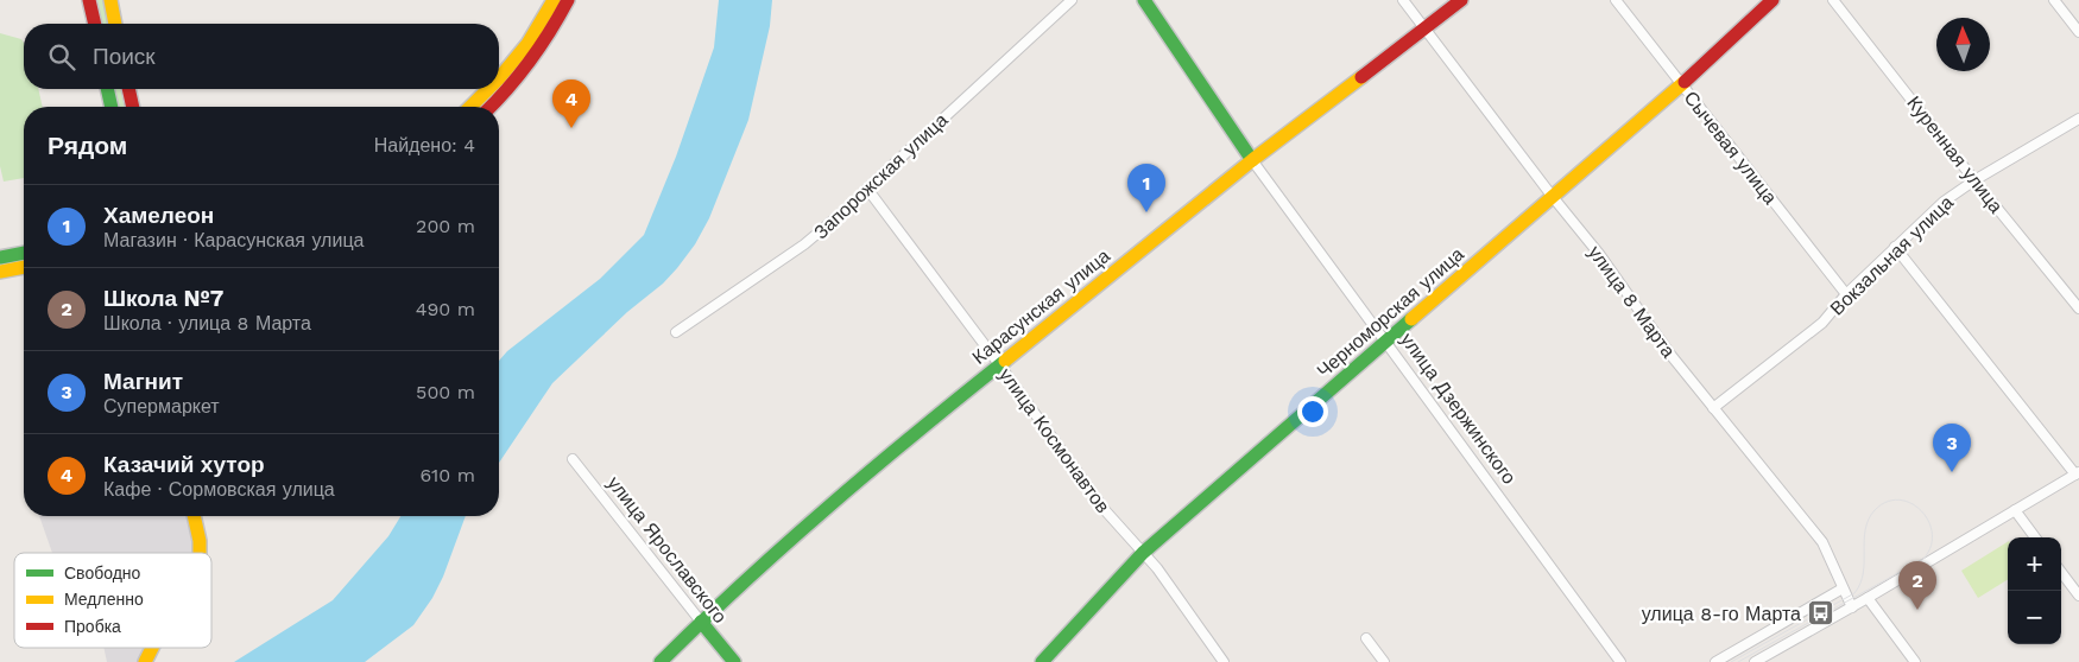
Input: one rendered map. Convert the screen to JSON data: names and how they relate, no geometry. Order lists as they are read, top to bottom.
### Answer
{
  "streets": {
    "street": [
      "Сычевая улица",
      "Куренная улица",
      "Запорожская улица",
      "Вокзальная улица",
      "улица 8 Марта",
      "Карасунская улица",
      "Черноморская улица",
      "улица Дзержинского",
      "улица Космонавтов",
      "улица Ярославского"
    ]
  },
  "crossings": [
    ["Сычевая улица", "Вокзальная улица"],
    ["Сычевая улица", "Черноморская улица"],
    ["Куренная улица", "Вокзальная улица"],
    ["Запорожская улица", "улица Космонавтов"],
    ["Вокзальная улица", "улица 8 Марта"],
    ["улица 8 Марта", "Карасунская улица"],
    ["улица 8 Марта", "Черноморская улица"],
    ["Карасунская улица", "улица Дзержинского"],
    ["Карасунская улица", "улица Космонавтов"],
    ["Карасунская улица", "улица Ярославского"],
    ["Черноморская улица", "улица Дзержинского"],
    ["Черноморская улица", "улица Космонавтов"]
  ],
  "places": {
    "bus stop": ["улица 8-го Марта"]
  },
  "legend": ["Свободно", "Медленно", "Пробка"],
  "north": "top",
  "page": {
    "search": "Поиск",
    "pins": [
      "4",
      "1",
      "3",
      "2"
    ],
    "heading": ["Рядом", "Найдено: 4"],
    "list": [
      {
        "mark": "1",
        "name": "Хамелеон",
        "note": "Магазин · Карасунская улица",
        "value": "200 m"
      },
      {
        "mark": "2",
        "name": "Школа №7",
        "note": "Школа · улица 8 Марта",
        "value": "490 m"
      },
      {
        "mark": "3",
        "name": "Магнит",
        "note": "Супермаркет",
        "value": "500 m"
      },
      {
        "mark": "4",
        "name": "Казачий хутор",
        "note": "Кафе · Сормовская улица",
        "value": "610 m"
      }
    ],
    "map_buttons": ["+", "−"]
  }
}
